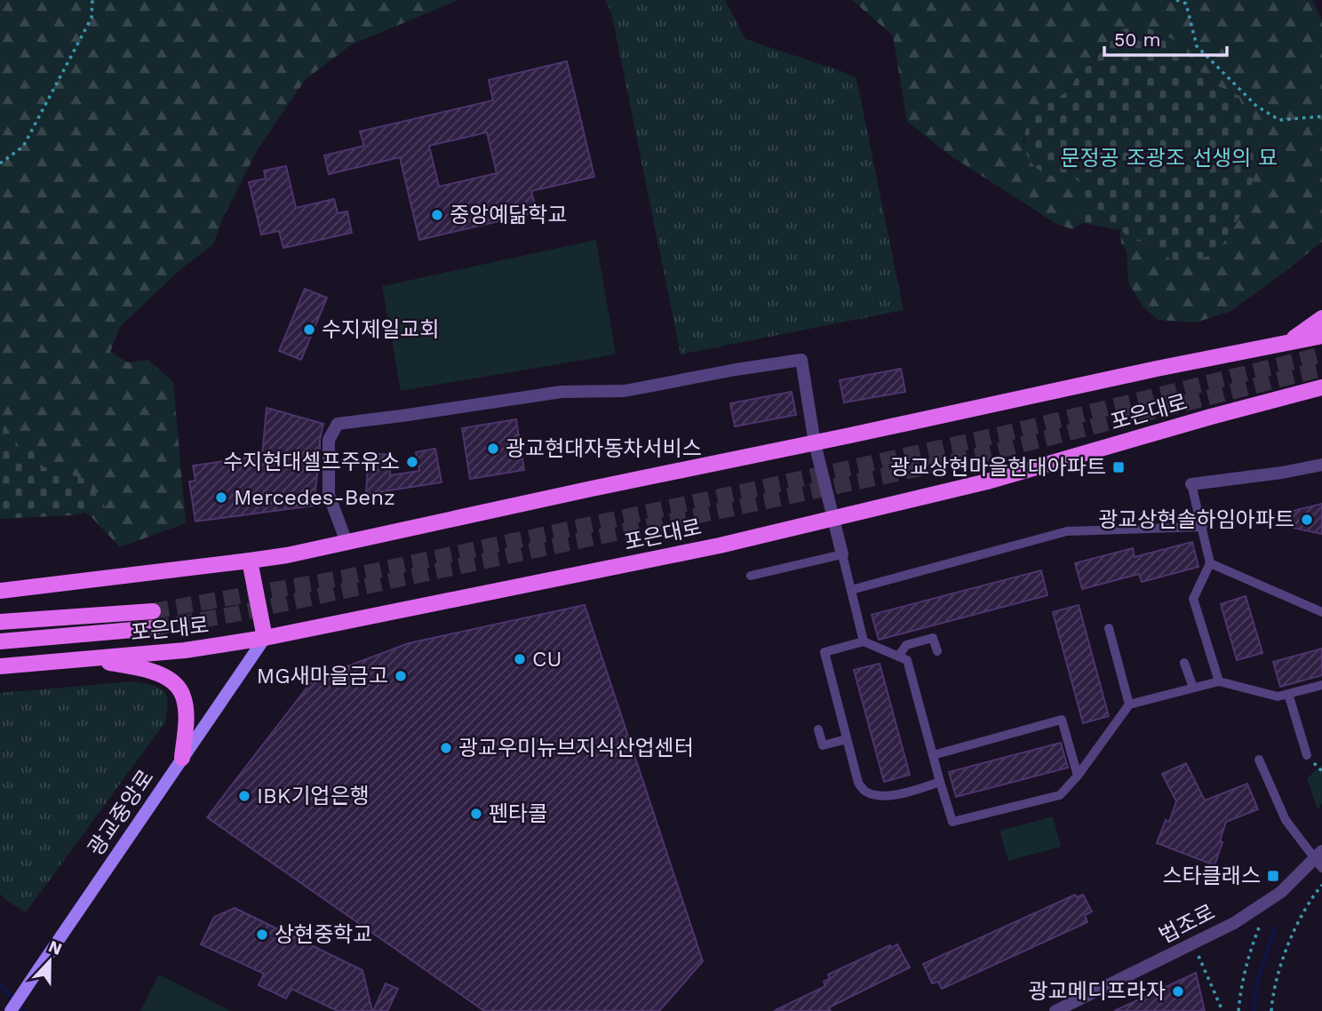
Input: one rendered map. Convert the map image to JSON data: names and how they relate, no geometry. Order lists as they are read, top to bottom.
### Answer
{
  "streets": {
    "main road": ["포은대로", "광교중앙로"],
    "street": ["법조로"]
  },
  "crossings": [
    ["포은대로", "광교중앙로"]
  ],
  "parks": ["문정공 조광조 선생의 묘"],
  "places": {
    "other": [
      "중앙예닮학교",
      "수지제일교회",
      "광교현대자동차서비스",
      "수지현대셀프주유소",
      "Mercedes-Benz",
      "광교상현솔하임아파트",
      "CU",
      "MG새마을금고",
      "광교우미뉴브지식산업센터",
      "IBK기업은행",
      "펜타콜",
      "상현중학교",
      "광교메디프라자"
    ],
    "transit": ["광교상현마을현대아파트", "스타클래스"]
  },
  "scale_bar": "50 m",
  "north": "top"
}
